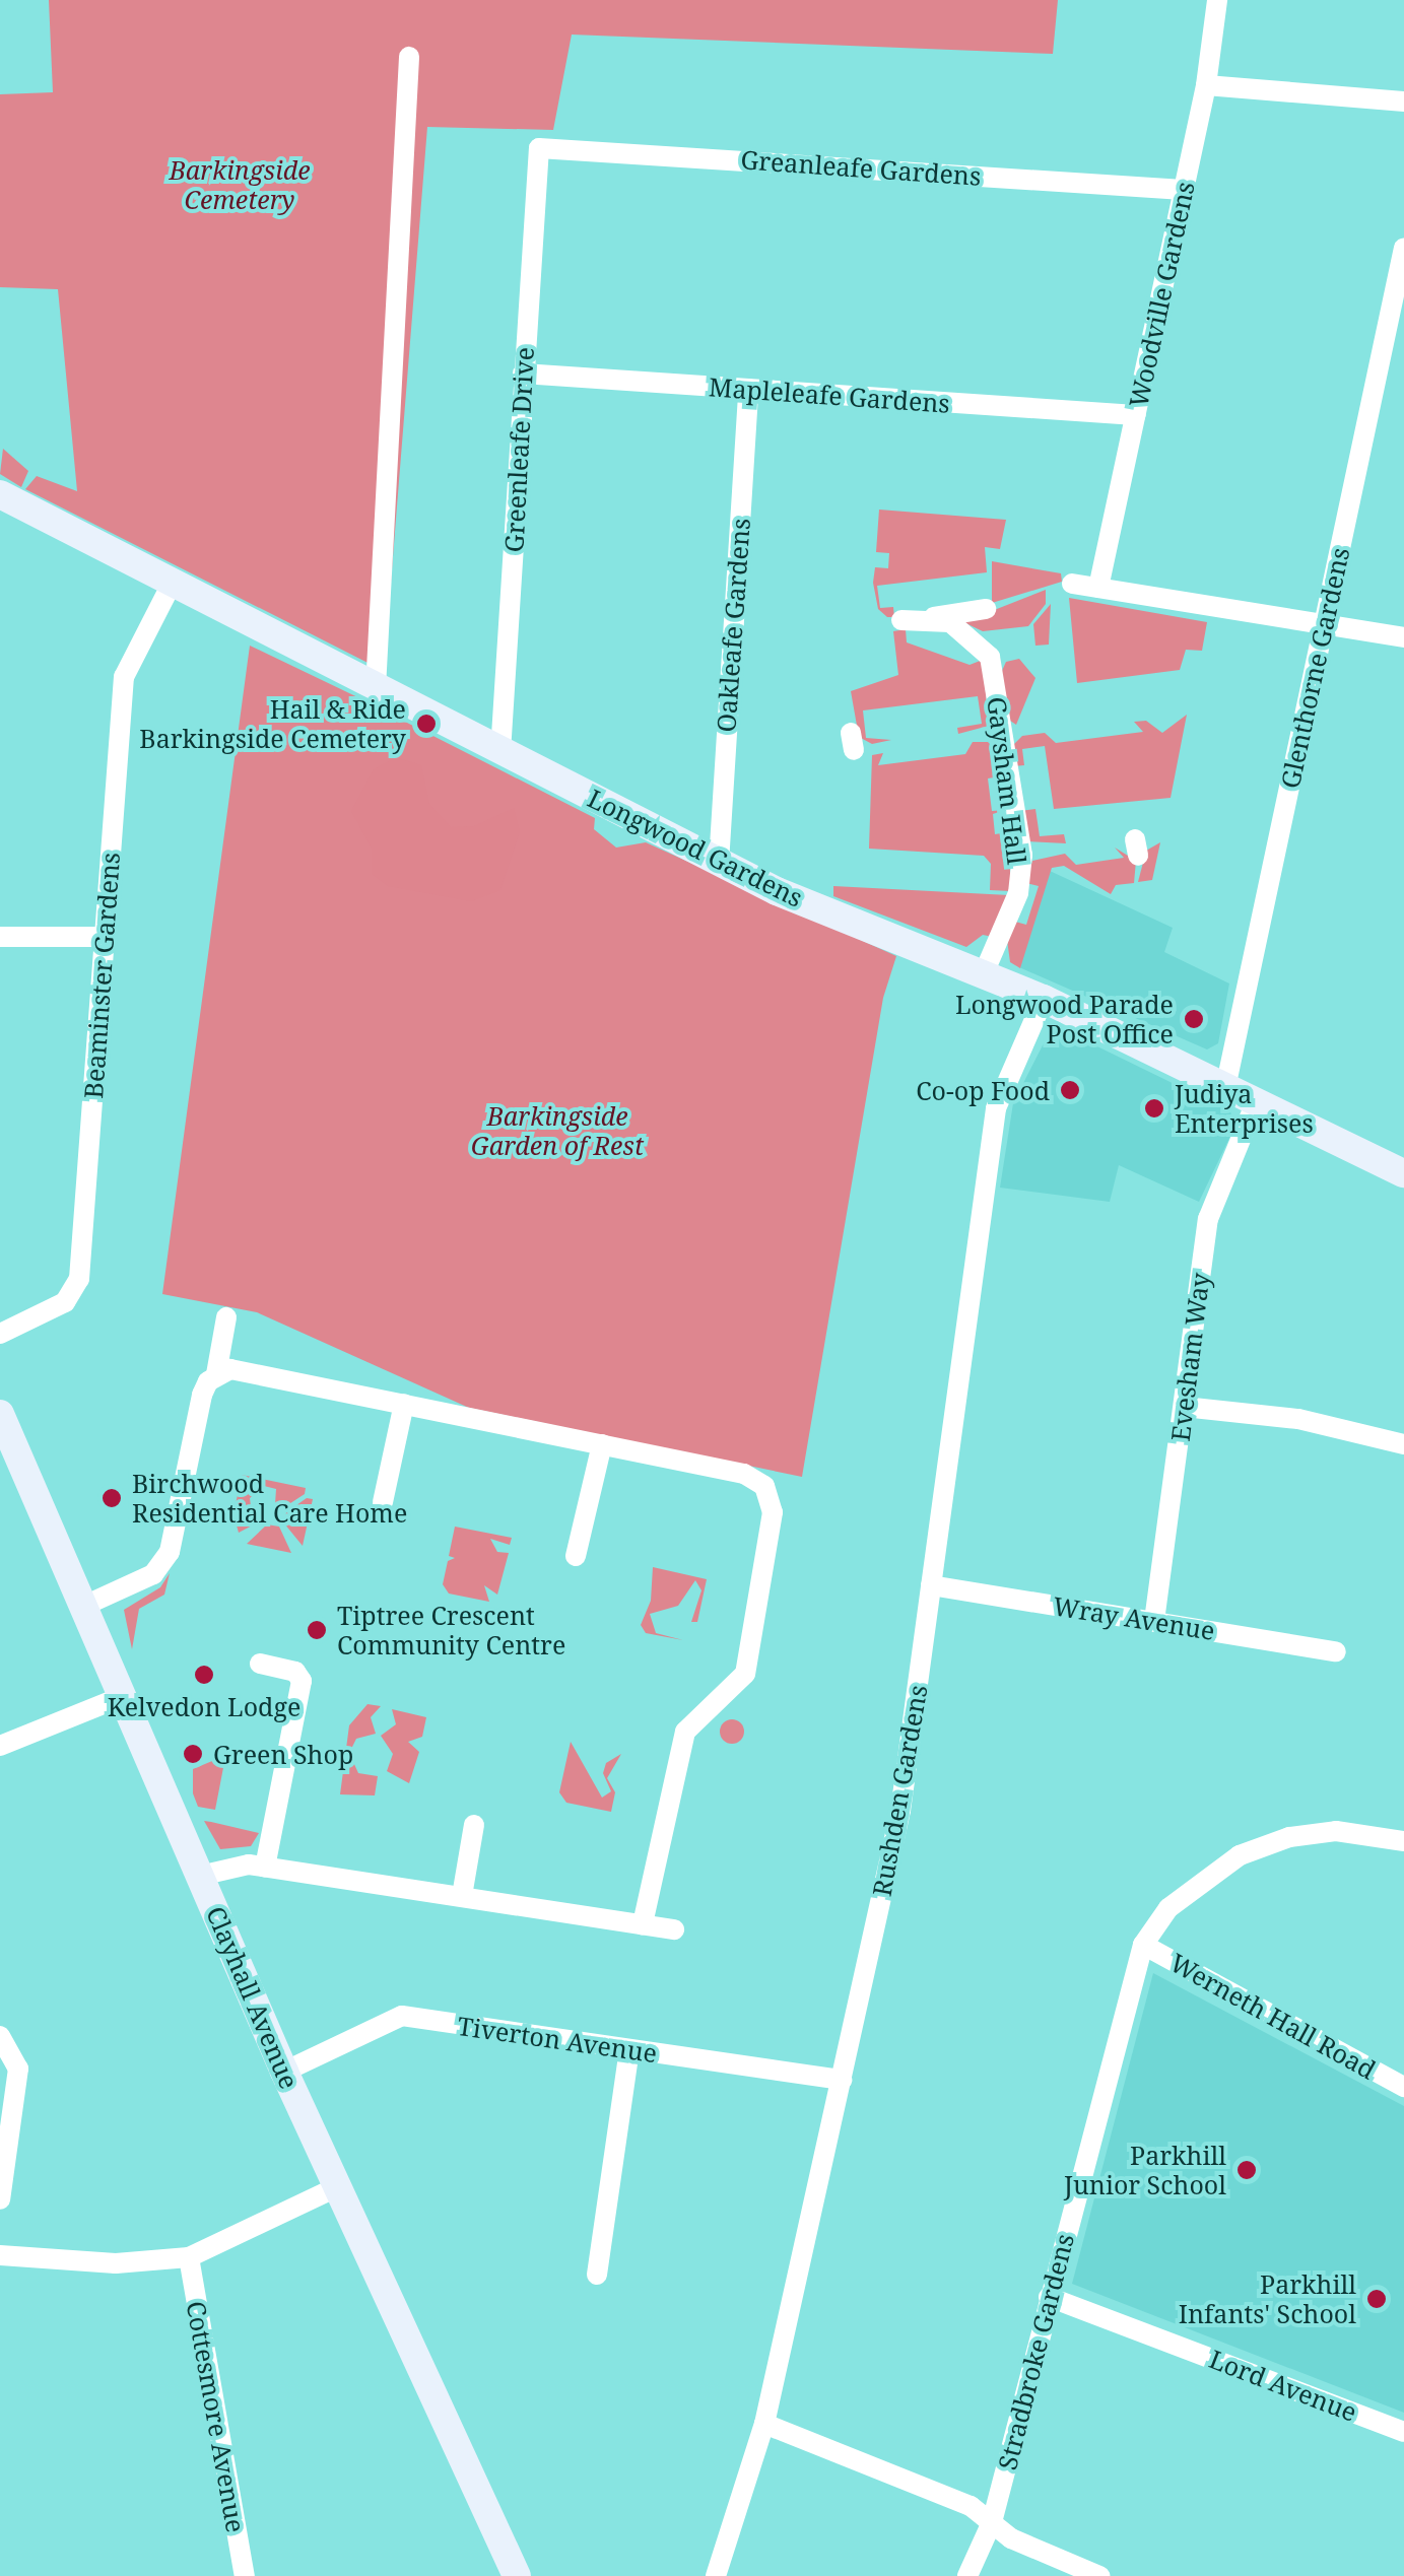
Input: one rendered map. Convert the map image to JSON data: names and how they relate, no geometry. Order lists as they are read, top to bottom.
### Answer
{
  "streets": {
    "street": [
      "Greanleafe Gardens",
      "Woodville Gardens",
      "Mapleleafe Gardens",
      "Greenleafe Drive",
      "Oakleafe Gardens",
      "Glenthorne Gardens",
      "Gaysham Hall",
      "Longwood Gardens",
      "Beaminster Gardens",
      "Evesham Way",
      "Wray Avenue",
      "Rushden Gardens",
      "Clayhall Avenue",
      "Werneth Hall Road",
      "Tiverton Avenue",
      "Stradbroke Gardens",
      "Lord Avenue",
      "Cottesmore Avenue"
    ]
  },
  "crossings": [
    ["Greanleafe Gardens", "Woodville Gardens"],
    ["Greanleafe Gardens", "Greenleafe Drive"],
    ["Woodville Gardens", "Mapleleafe Gardens"],
    ["Mapleleafe Gardens", "Greenleafe Drive"],
    ["Mapleleafe Gardens", "Oakleafe Gardens"],
    ["Greenleafe Drive", "Longwood Gardens"],
    ["Oakleafe Gardens", "Longwood Gardens"],
    ["Glenthorne Gardens", "Longwood Gardens"],
    ["Gaysham Hall", "Longwood Gardens"],
    ["Longwood Gardens", "Beaminster Gardens"],
    ["Longwood Gardens", "Evesham Way"],
    ["Longwood Gardens", "Rushden Gardens"],
    ["Evesham Way", "Wray Avenue"],
    ["Wray Avenue", "Rushden Gardens"],
    ["Rushden Gardens", "Tiverton Avenue"],
    ["Clayhall Avenue", "Tiverton Avenue"],
    ["Werneth Hall Road", "Stradbroke Gardens"],
    ["Stradbroke Gardens", "Lord Avenue"]
  ],
  "parks": ["Barkingside Cemetery", "Barkingside Garden of Rest"],
  "places": [
    "Hail & Ride Barkingside Cemetery",
    "Longwood Parade Post Office",
    "Co-op Food",
    "Judiya Enterprises",
    "Birchwood Residential Care Home",
    "Tiptree Crescent Community Centre",
    "Kelvedon Lodge",
    "Green Shop",
    "Parkhill Junior School",
    "Parkhill Infants' School"
  ]
}
